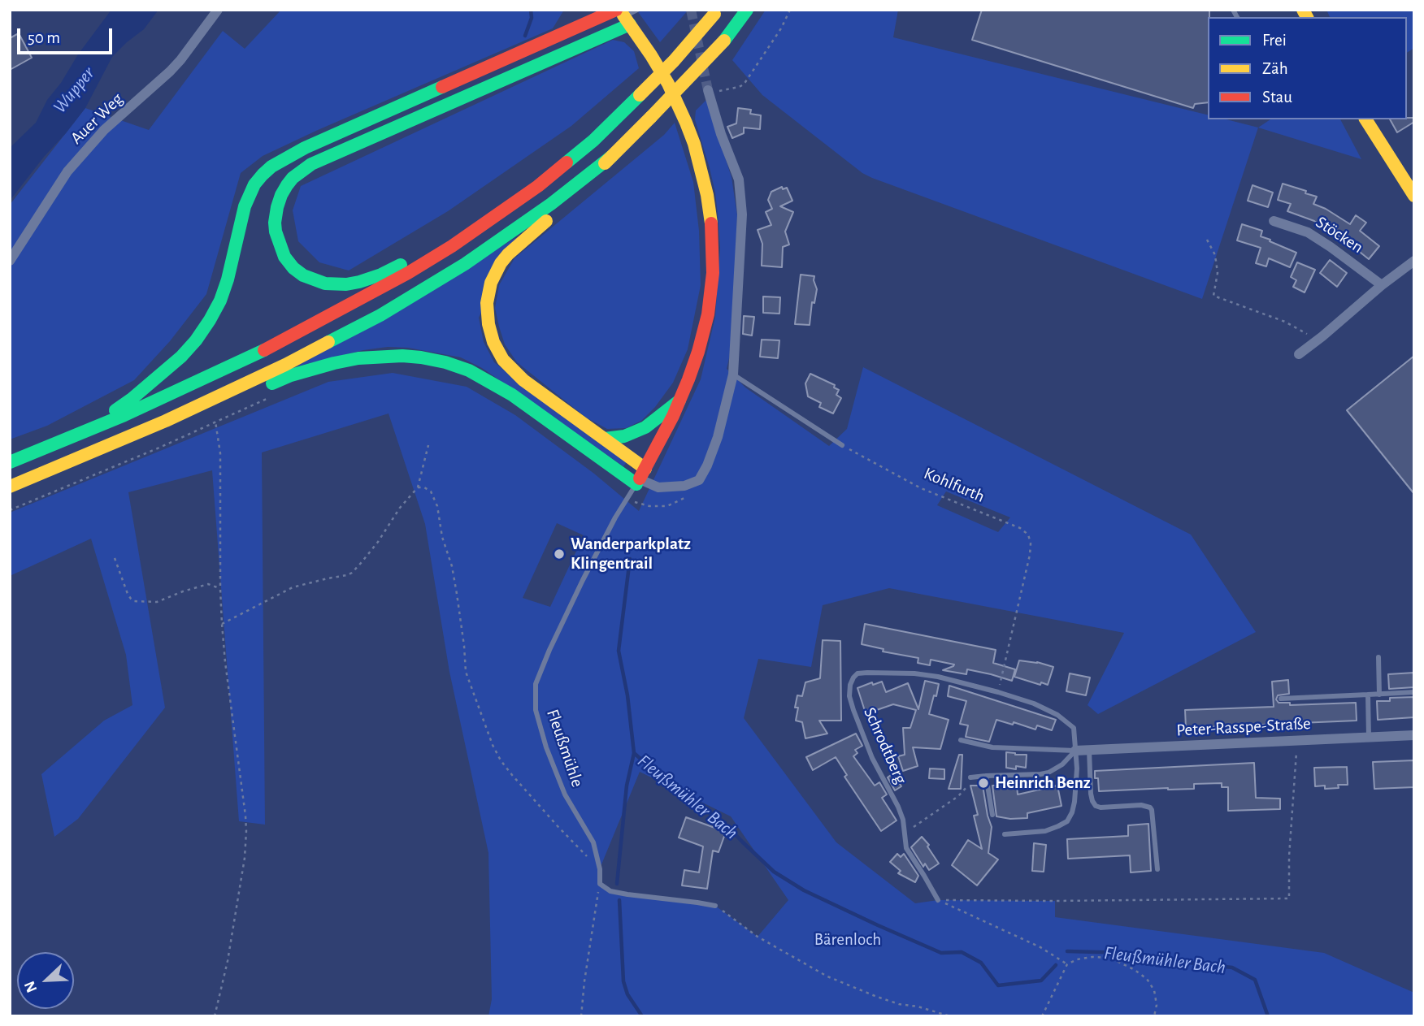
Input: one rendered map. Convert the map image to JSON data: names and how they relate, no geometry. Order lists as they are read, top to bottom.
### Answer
{
  "streets": {
    "street": ["Auer Weg", "Stöcken", "Peter-Rasspe-Straße"],
    "lane": ["Schrodtberg", "Fleußmühle"],
    "path": ["Kohlfurth"]
  },
  "crossings": [
    ["Kohlfurth", "Schrodtberg"],
    ["Peter-Rasspe-Straße", "Schrodtberg"]
  ],
  "water": ["Wupper", "Fleußmühler Bach"],
  "parks": ["Bärenloch"],
  "places": ["Wanderparkplatz Klingentrail", "Heinrich Benz"],
  "legend": ["Frei", "Zäh", "Stau"],
  "scale_bar": "50 m",
  "north": "bottom left"
}
